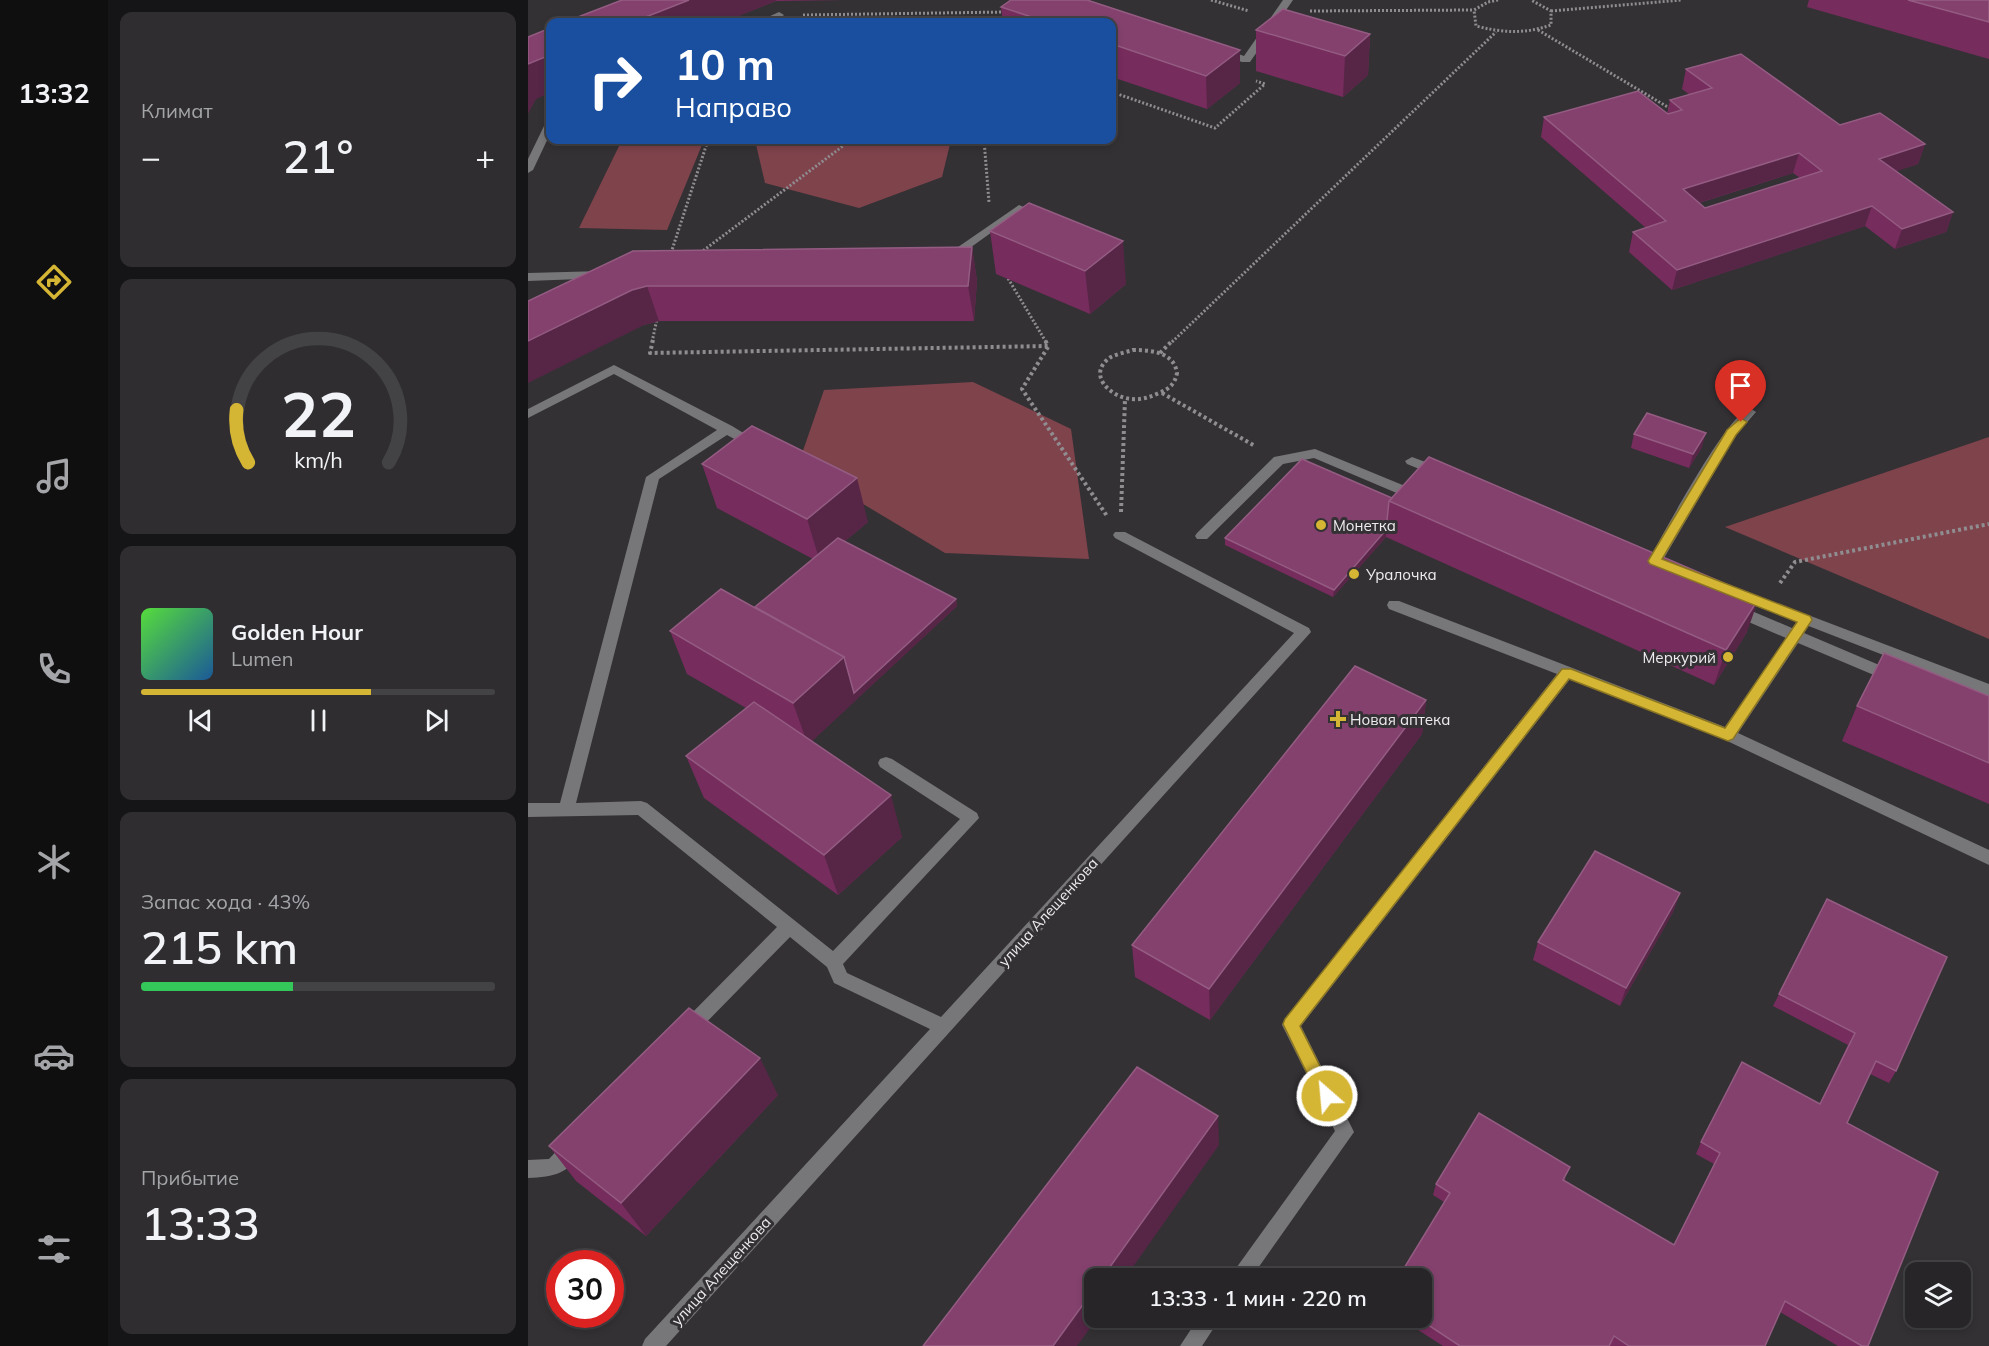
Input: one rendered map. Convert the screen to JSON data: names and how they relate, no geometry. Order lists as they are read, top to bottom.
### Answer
{
  "streets": {
    "street": ["улица Алещенкова"]
  },
  "places": {
    "other": ["Монетка", "Уралочка", "Меркурий"],
    "health": ["Новая аптека"]
  },
  "page": {
    "tabs": "13:32",
    "tile": [
      "Климат",
      ["Запас хода · 43%", "215 km"],
      ["Прибытие", "13:33"]
    ],
    "turn": ["10 m", "Направо"],
    "heat": ["−", "21°", "+"],
    "song": ["Golden Hour", "Lumen"],
    "limit": "30",
    "trip": "13:33 · 1 мин · 220 m",
    "gauge": ["22", "km/h"]
  }
}
